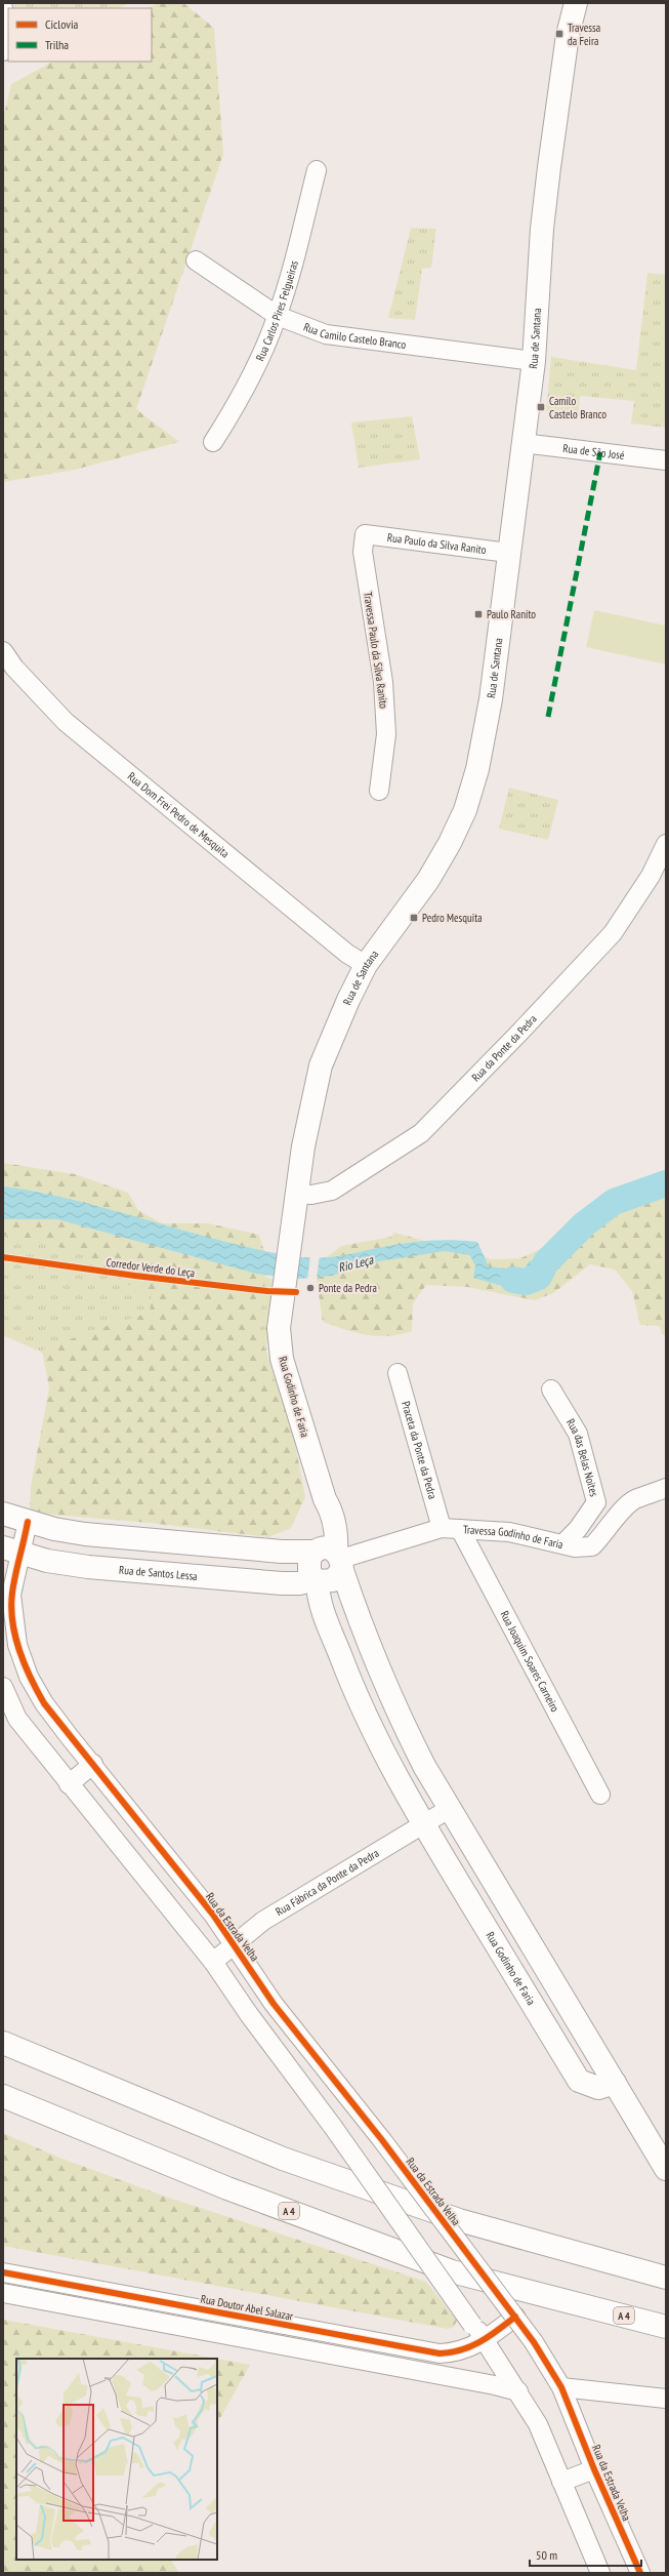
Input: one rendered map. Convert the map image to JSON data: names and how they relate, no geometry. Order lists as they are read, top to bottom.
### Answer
{
  "streets": {
    "main road": [
      "Rua de Santana",
      "Rua Godinho de Faria",
      "Rua de Santos Lessa",
      "A 4"
    ],
    "street": [
      "Rua Carlos Pires Felgueiras",
      "Rua Camilo Castelo Branco",
      "Rua de São José",
      "Rua Paulo da Silva Ranito",
      "Travessa Paulo da Silva Ranito",
      "Rua Dom Frei Pedro de Mesquita",
      "Rua da Ponte da Pedra",
      "Praceta da Ponte da Pedra",
      "Rua das Belas Noites",
      "Travessa Godinho de Faria",
      "Rua Joaquim Soares Carneiro",
      "Rua Fábrica da Ponte da Pedra",
      "Rua da Estrada Velha",
      "Rua Doutor Abel Salazar"
    ],
    "cycle path": ["Corredor Verde do Leça"]
  },
  "crossings": [
    ["Rua Carlos Pires Felgueiras", "Rua Camilo Castelo Branco"],
    ["Rua Camilo Castelo Branco", "Rua de Santana"],
    ["Rua de Santana", "Rua de São José"],
    ["Rua de Santana", "Rua Paulo da Silva Ranito"],
    ["Rua de Santana", "Rua Dom Frei Pedro de Mesquita"],
    ["Rua de Santana", "Rua da Ponte da Pedra"],
    ["Rua de Santana", "Rua Godinho de Faria"],
    ["Rua Paulo da Silva Ranito", "Travessa Paulo da Silva Ranito"],
    ["Rua da Ponte da Pedra", "Rua Godinho de Faria"],
    ["Rua Godinho de Faria", "Travessa Godinho de Faria"],
    ["Rua Godinho de Faria", "Rua de Santos Lessa"],
    ["Rua Godinho de Faria", "Rua Fábrica da Ponte da Pedra"],
    ["Praceta da Ponte da Pedra", "Travessa Godinho de Faria"],
    ["Rua das Belas Noites", "Travessa Godinho de Faria"],
    ["Travessa Godinho de Faria", "Rua Joaquim Soares Carneiro"],
    ["Rua de Santos Lessa", "Rua da Estrada Velha"],
    ["Rua Fábrica da Ponte da Pedra", "Rua da Estrada Velha"]
  ],
  "water": ["Rio Leça"],
  "places": {
    "transit": [
      "Travessa da Feira",
      "Camilo Castelo Branco",
      "Paulo Ranito",
      "Pedro Mesquita"
    ],
    "other": ["Ponte da Pedra"]
  },
  "legend": ["Ciclovia", "Trilha"],
  "scale_bar": "50 m"
}
